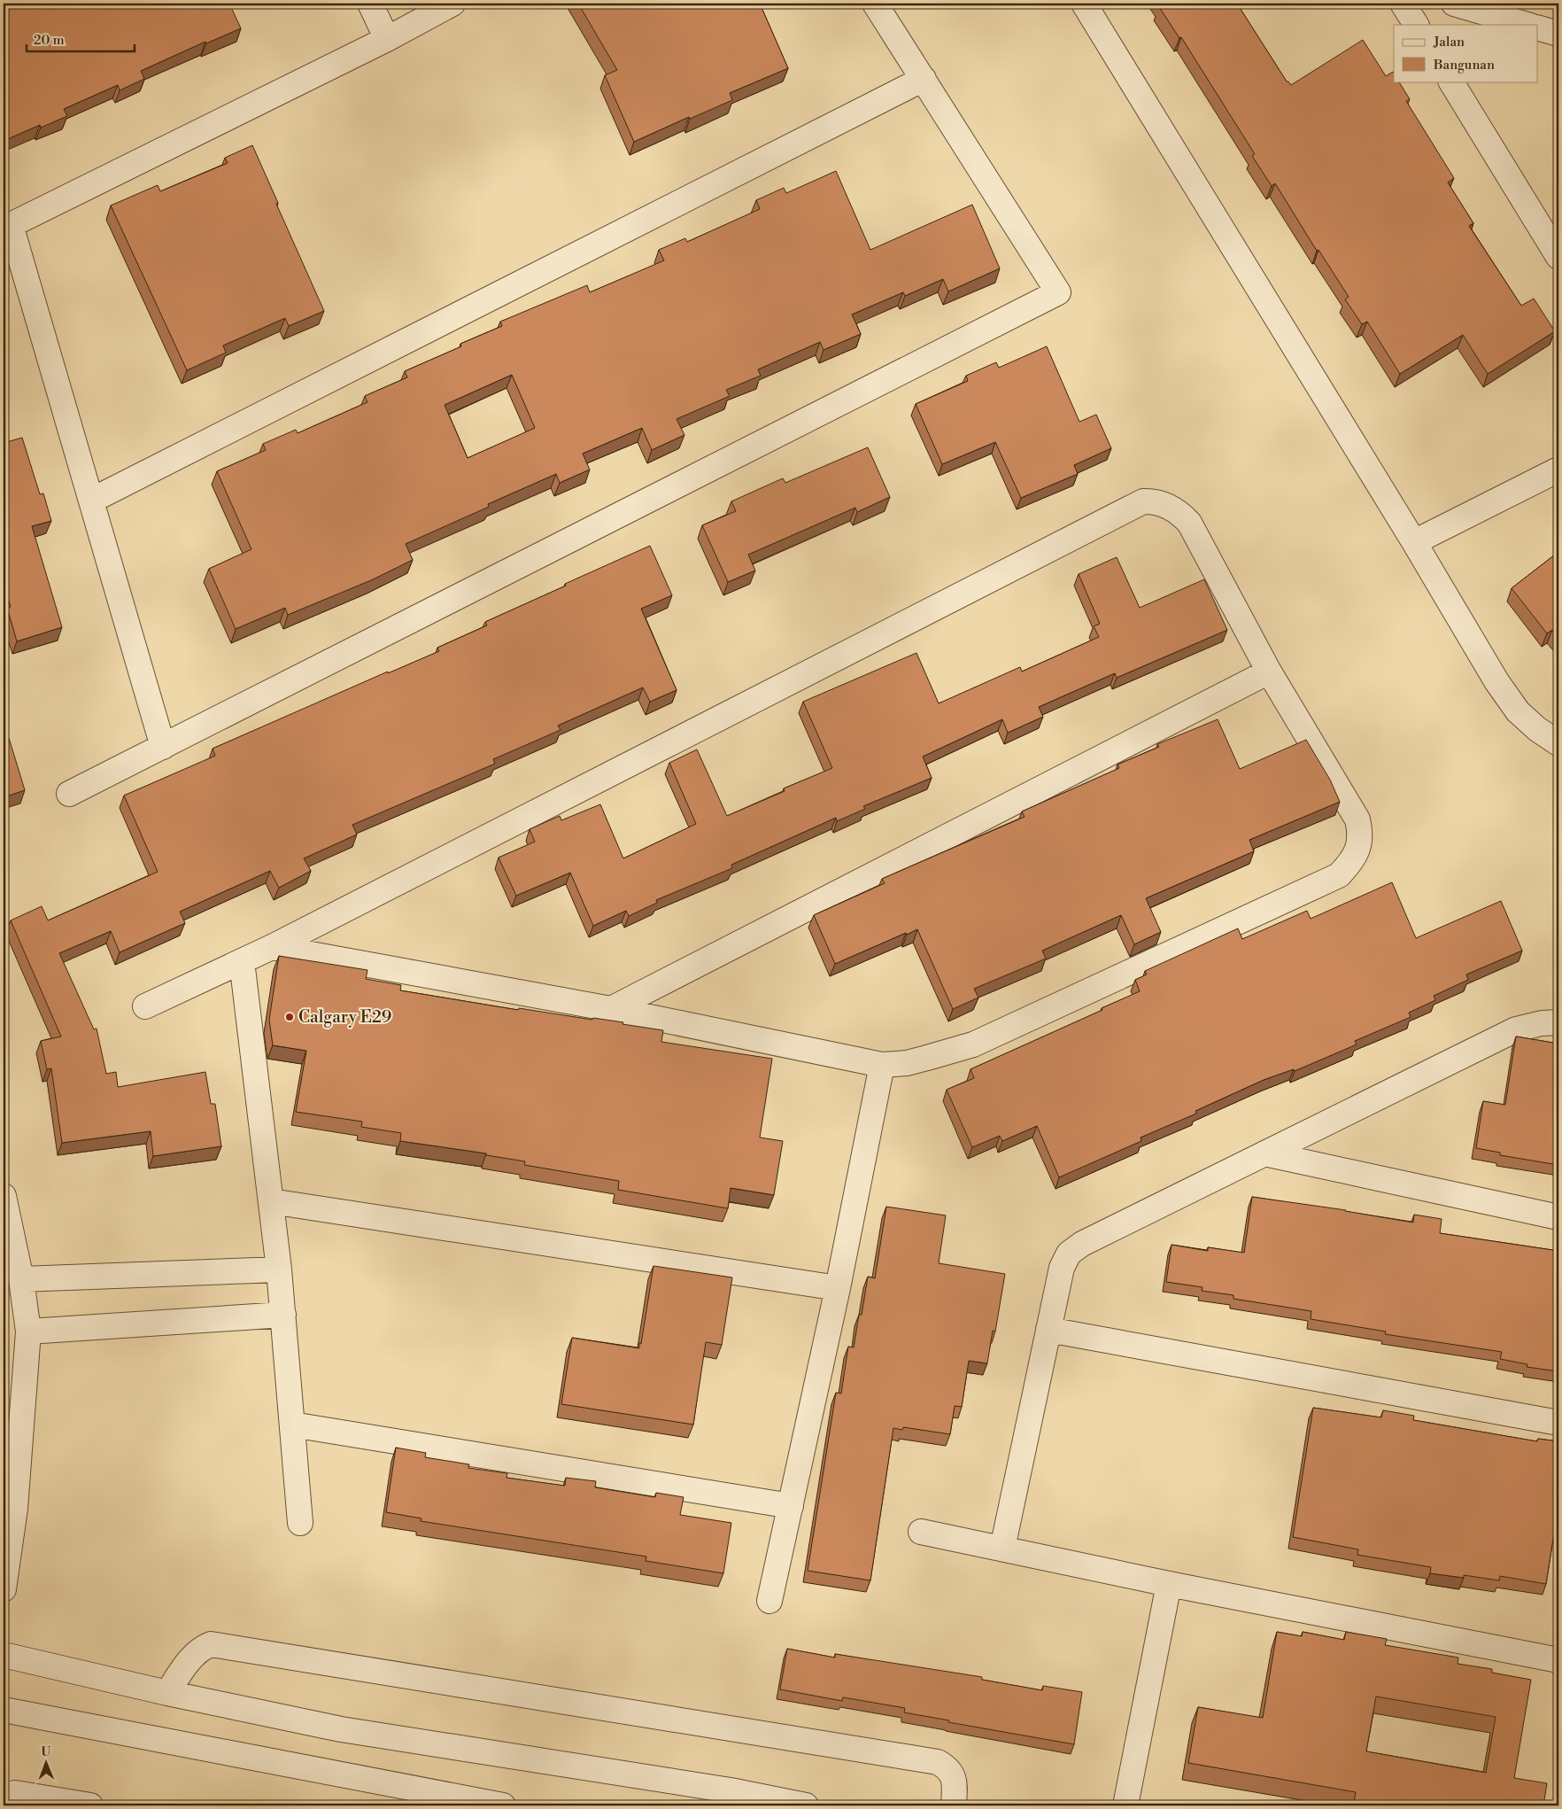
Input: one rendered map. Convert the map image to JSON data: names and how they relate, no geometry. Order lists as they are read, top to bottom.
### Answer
{
  "places": ["Calgary E29"],
  "legend": ["Jalan", "Bangunan"],
  "scale_bar": "20 m",
  "north": "top"
}
